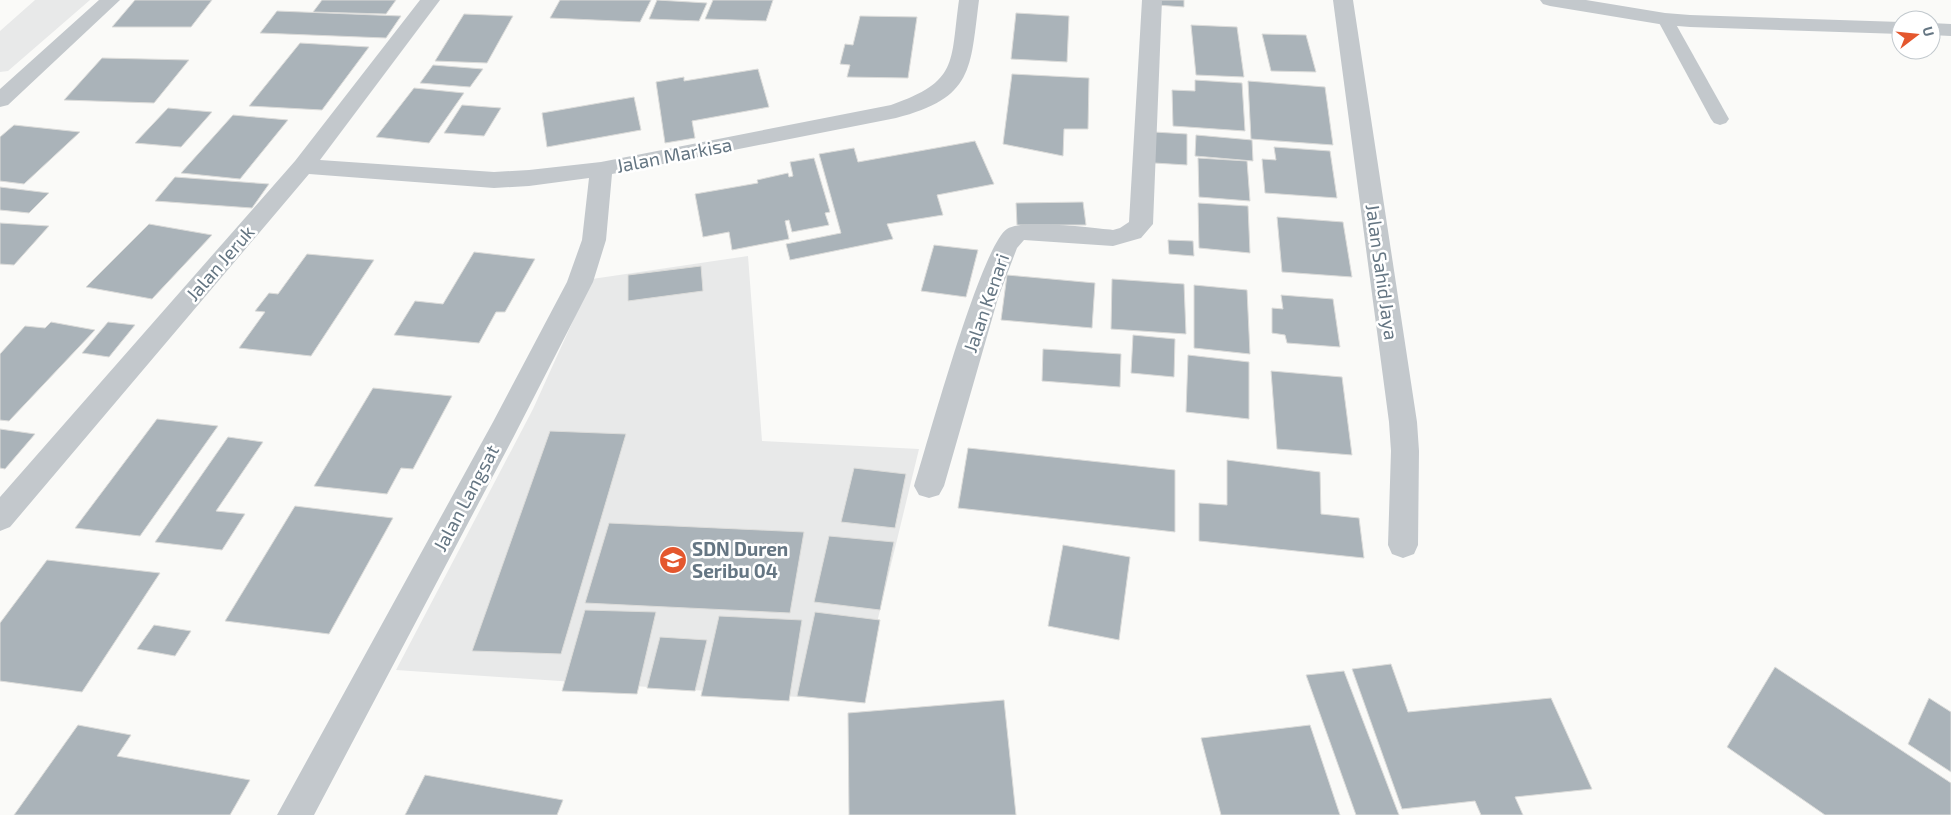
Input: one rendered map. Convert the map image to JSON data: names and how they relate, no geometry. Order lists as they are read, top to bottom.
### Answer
{
  "streets": {
    "street": [
      "Jalan Markisa",
      "Jalan Jeruk",
      "Jalan Sahid Jaya",
      "Jalan Kenari",
      "Jalan Langsat"
    ]
  },
  "crossings": [
    ["Jalan Markisa", "Jalan Jeruk"],
    ["Jalan Markisa", "Jalan Langsat"]
  ],
  "places": {
    "school or university": ["SDN Duren Seribu 04"]
  },
  "north": "right"
}
